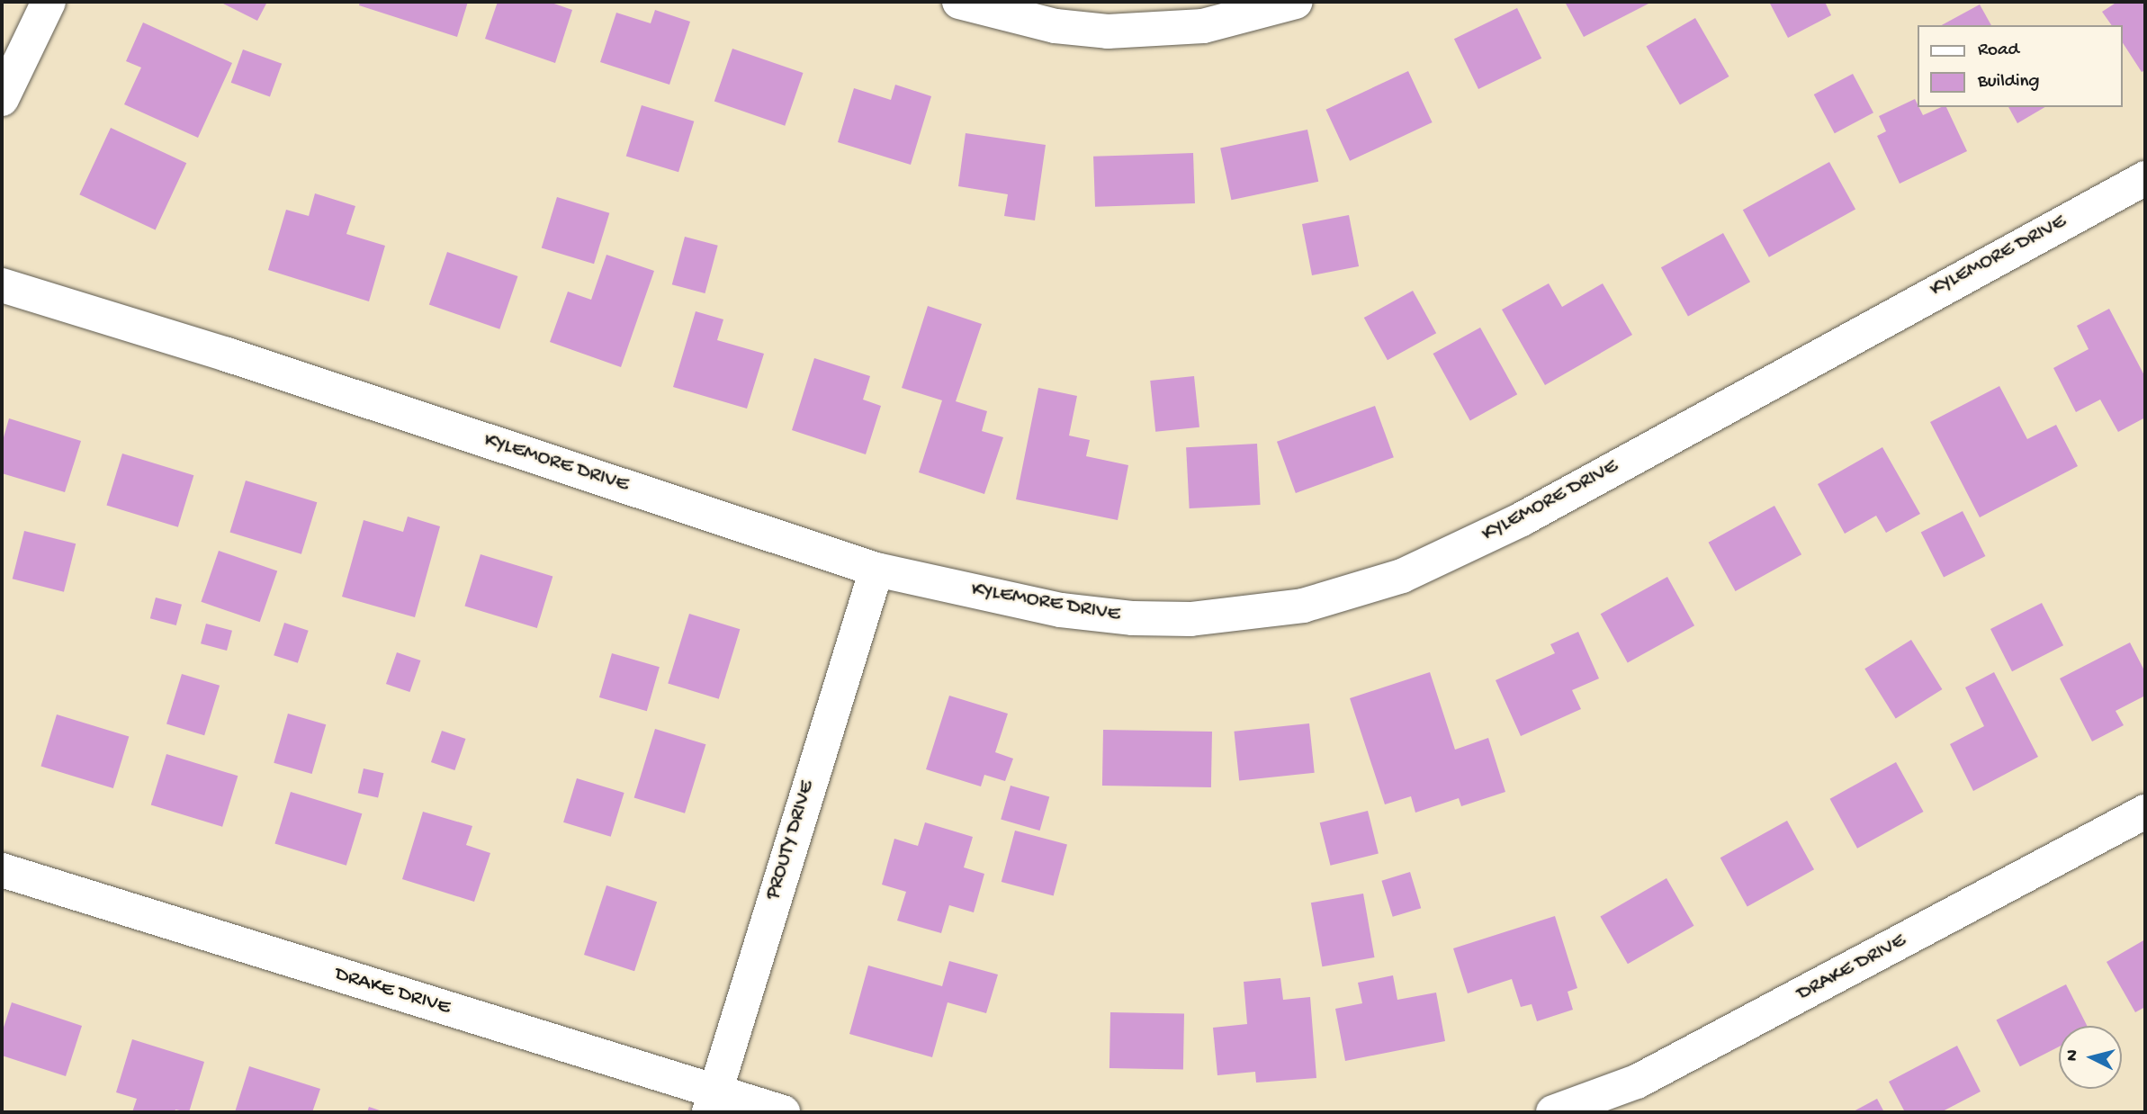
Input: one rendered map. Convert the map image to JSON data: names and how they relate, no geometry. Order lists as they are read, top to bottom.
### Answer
{
  "streets": {
    "street": ["KYLEMORE DRIVE", "PROUTY DRIVE", "DRAKE DRIVE"]
  },
  "crossings": [
    ["KYLEMORE DRIVE", "PROUTY DRIVE"],
    ["PROUTY DRIVE", "DRAKE DRIVE"]
  ],
  "legend": ["Road", "Building"],
  "north": "left"
}
